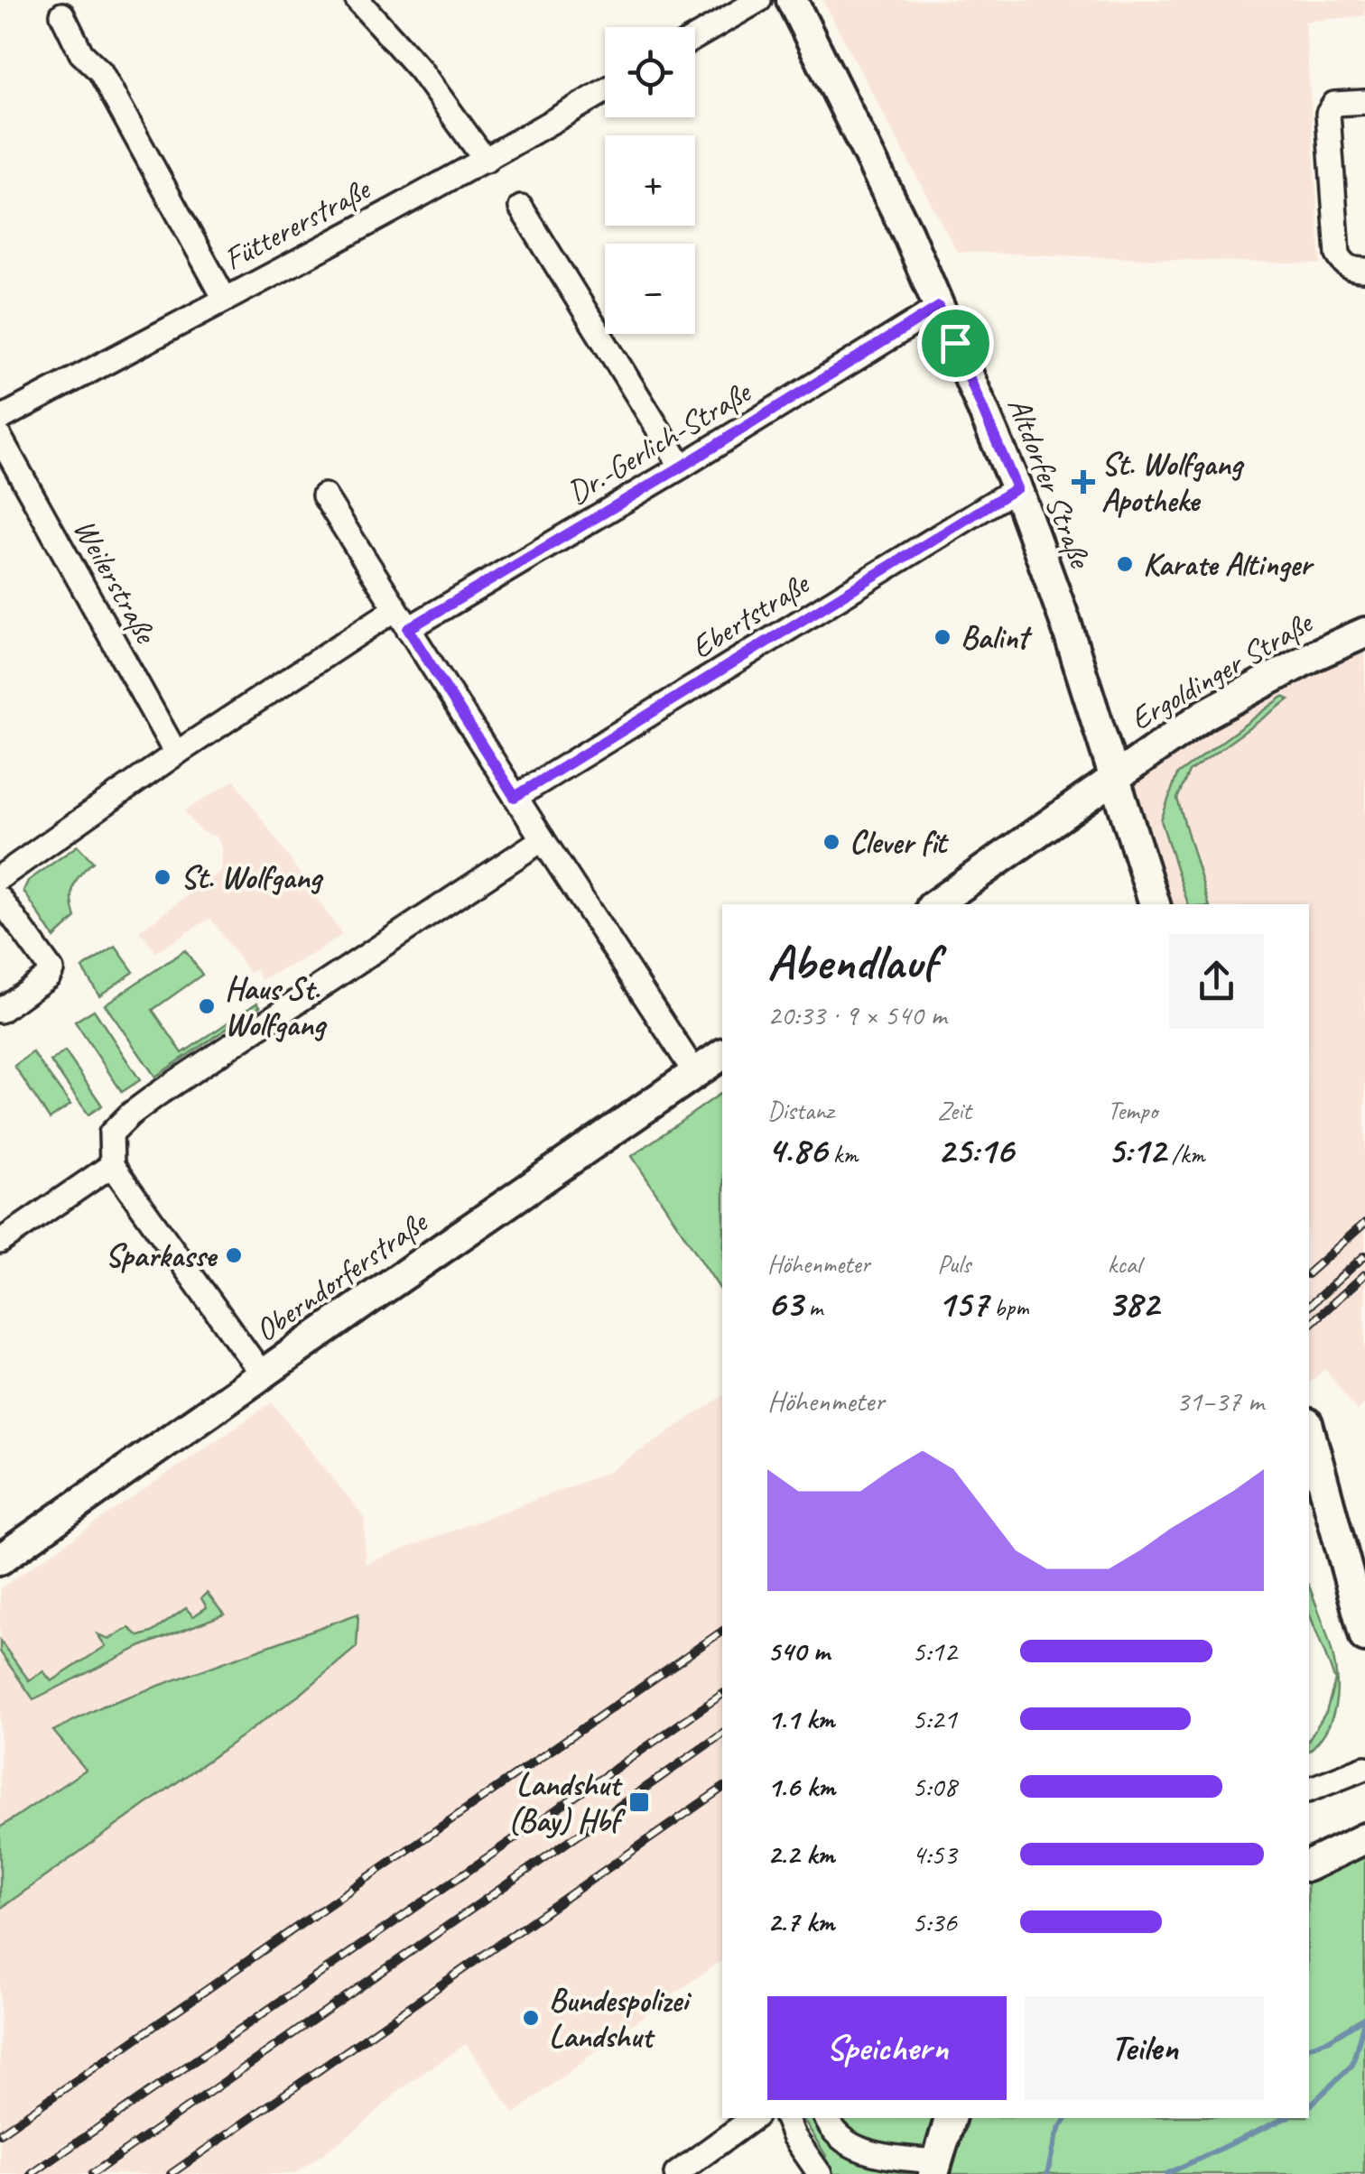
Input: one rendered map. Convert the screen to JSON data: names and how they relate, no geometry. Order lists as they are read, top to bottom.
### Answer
{
  "streets": {
    "main road": ["Altdorfer Straße", "Ergoldinger Straße", "Oberndorferstraße"],
    "street": [
      "Füttererstraße",
      "Dr.-Gerlich-Straße",
      "Weilerstraße",
      "Ebertstraße"
    ]
  },
  "crossings": [
    ["Dr.-Gerlich-Straße", "Altdorfer Straße"],
    ["Dr.-Gerlich-Straße", "Weilerstraße"],
    ["Altdorfer Straße", "Ebertstraße"],
    ["Altdorfer Straße", "Ergoldinger Straße"]
  ],
  "places": {
    "health": ["St. Wolfgang Apotheke"],
    "other": [
      "Karate Altinger",
      "Balint",
      "Clever fit",
      "St. Wolfgang",
      "Haus St. Wolfgang",
      "Sparkasse",
      "Bundespolizei Landshut"
    ],
    "transit": ["Landshut (Bay) Hbf"]
  },
  "page": {
    "map_buttons": ["+", "−"],
    "heading": ["Abendlauf", "20:33 · 9 × 540 m"],
    "stats": [
      ["Distanz", "4.86 km"],
      ["Zeit", "25:16"],
      ["Tempo", "5:12 /km"],
      ["Höhenmeter", "63 m"],
      ["Puls", "157 bpm"],
      ["kcal", "382"]
    ],
    "chart": ["Höhenmeter", "31–37 m"],
    "list": [
      {
        "name": "540 m",
        "note": "5:12"
      },
      {
        "name": "1.1 km",
        "note": "5:21"
      },
      {
        "name": "1.6 km",
        "note": "5:08"
      },
      {
        "name": "2.2 km",
        "note": "4:53"
      },
      {
        "name": "2.7 km",
        "note": "5:36"
      }
    ],
    "buttons": ["Speichern", "Teilen"]
  }
}
